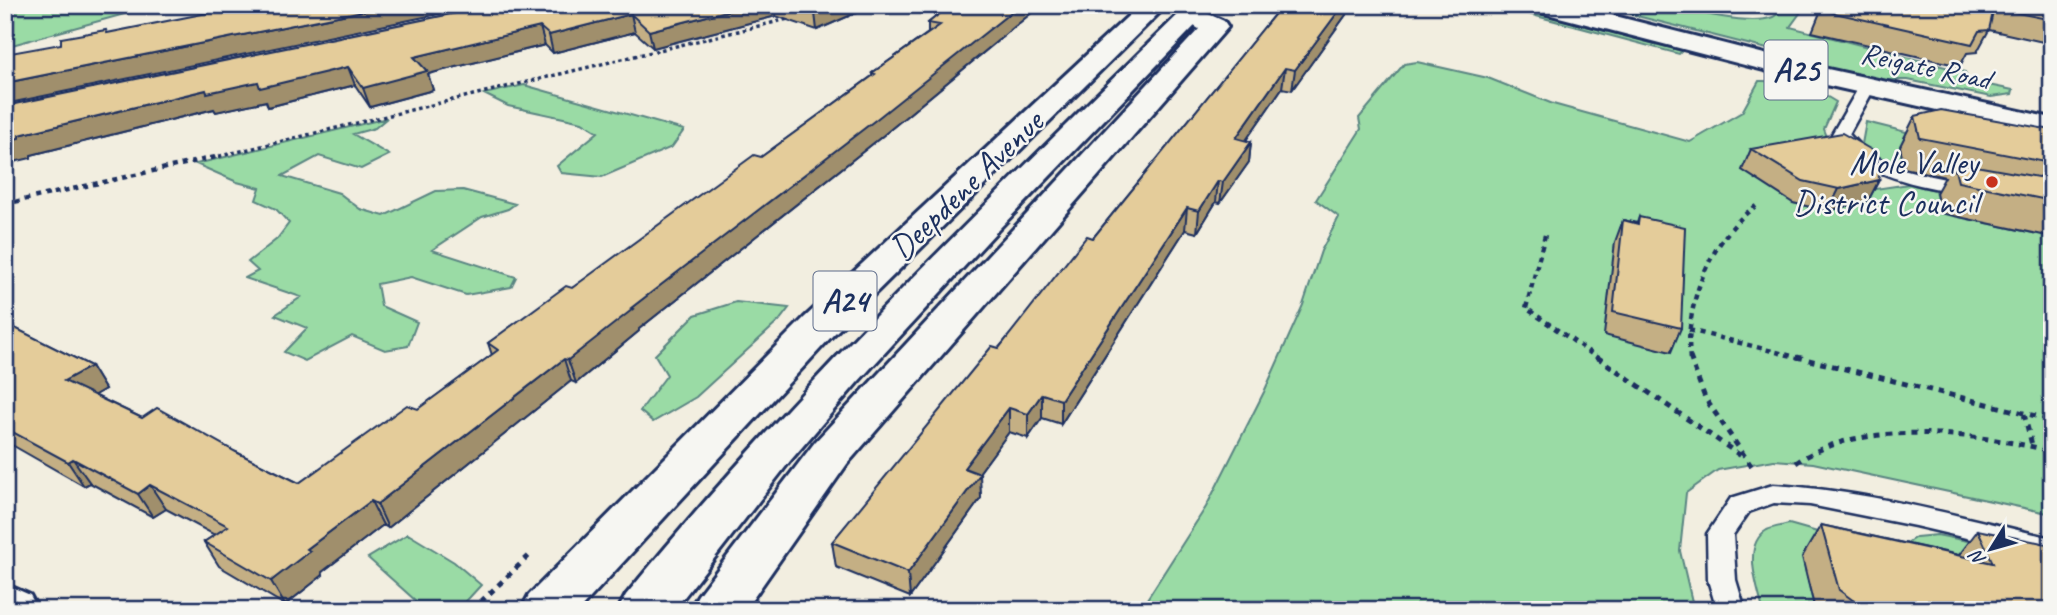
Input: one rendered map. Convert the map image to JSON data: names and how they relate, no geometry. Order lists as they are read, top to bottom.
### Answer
{
  "streets": {
    "main road": [
      "Reigate Road",
      "A25",
      "Deepdene Avenue",
      "A24"
    ]
  },
  "places": ["Mole Valley District Council"],
  "north": "bottom left"
}
